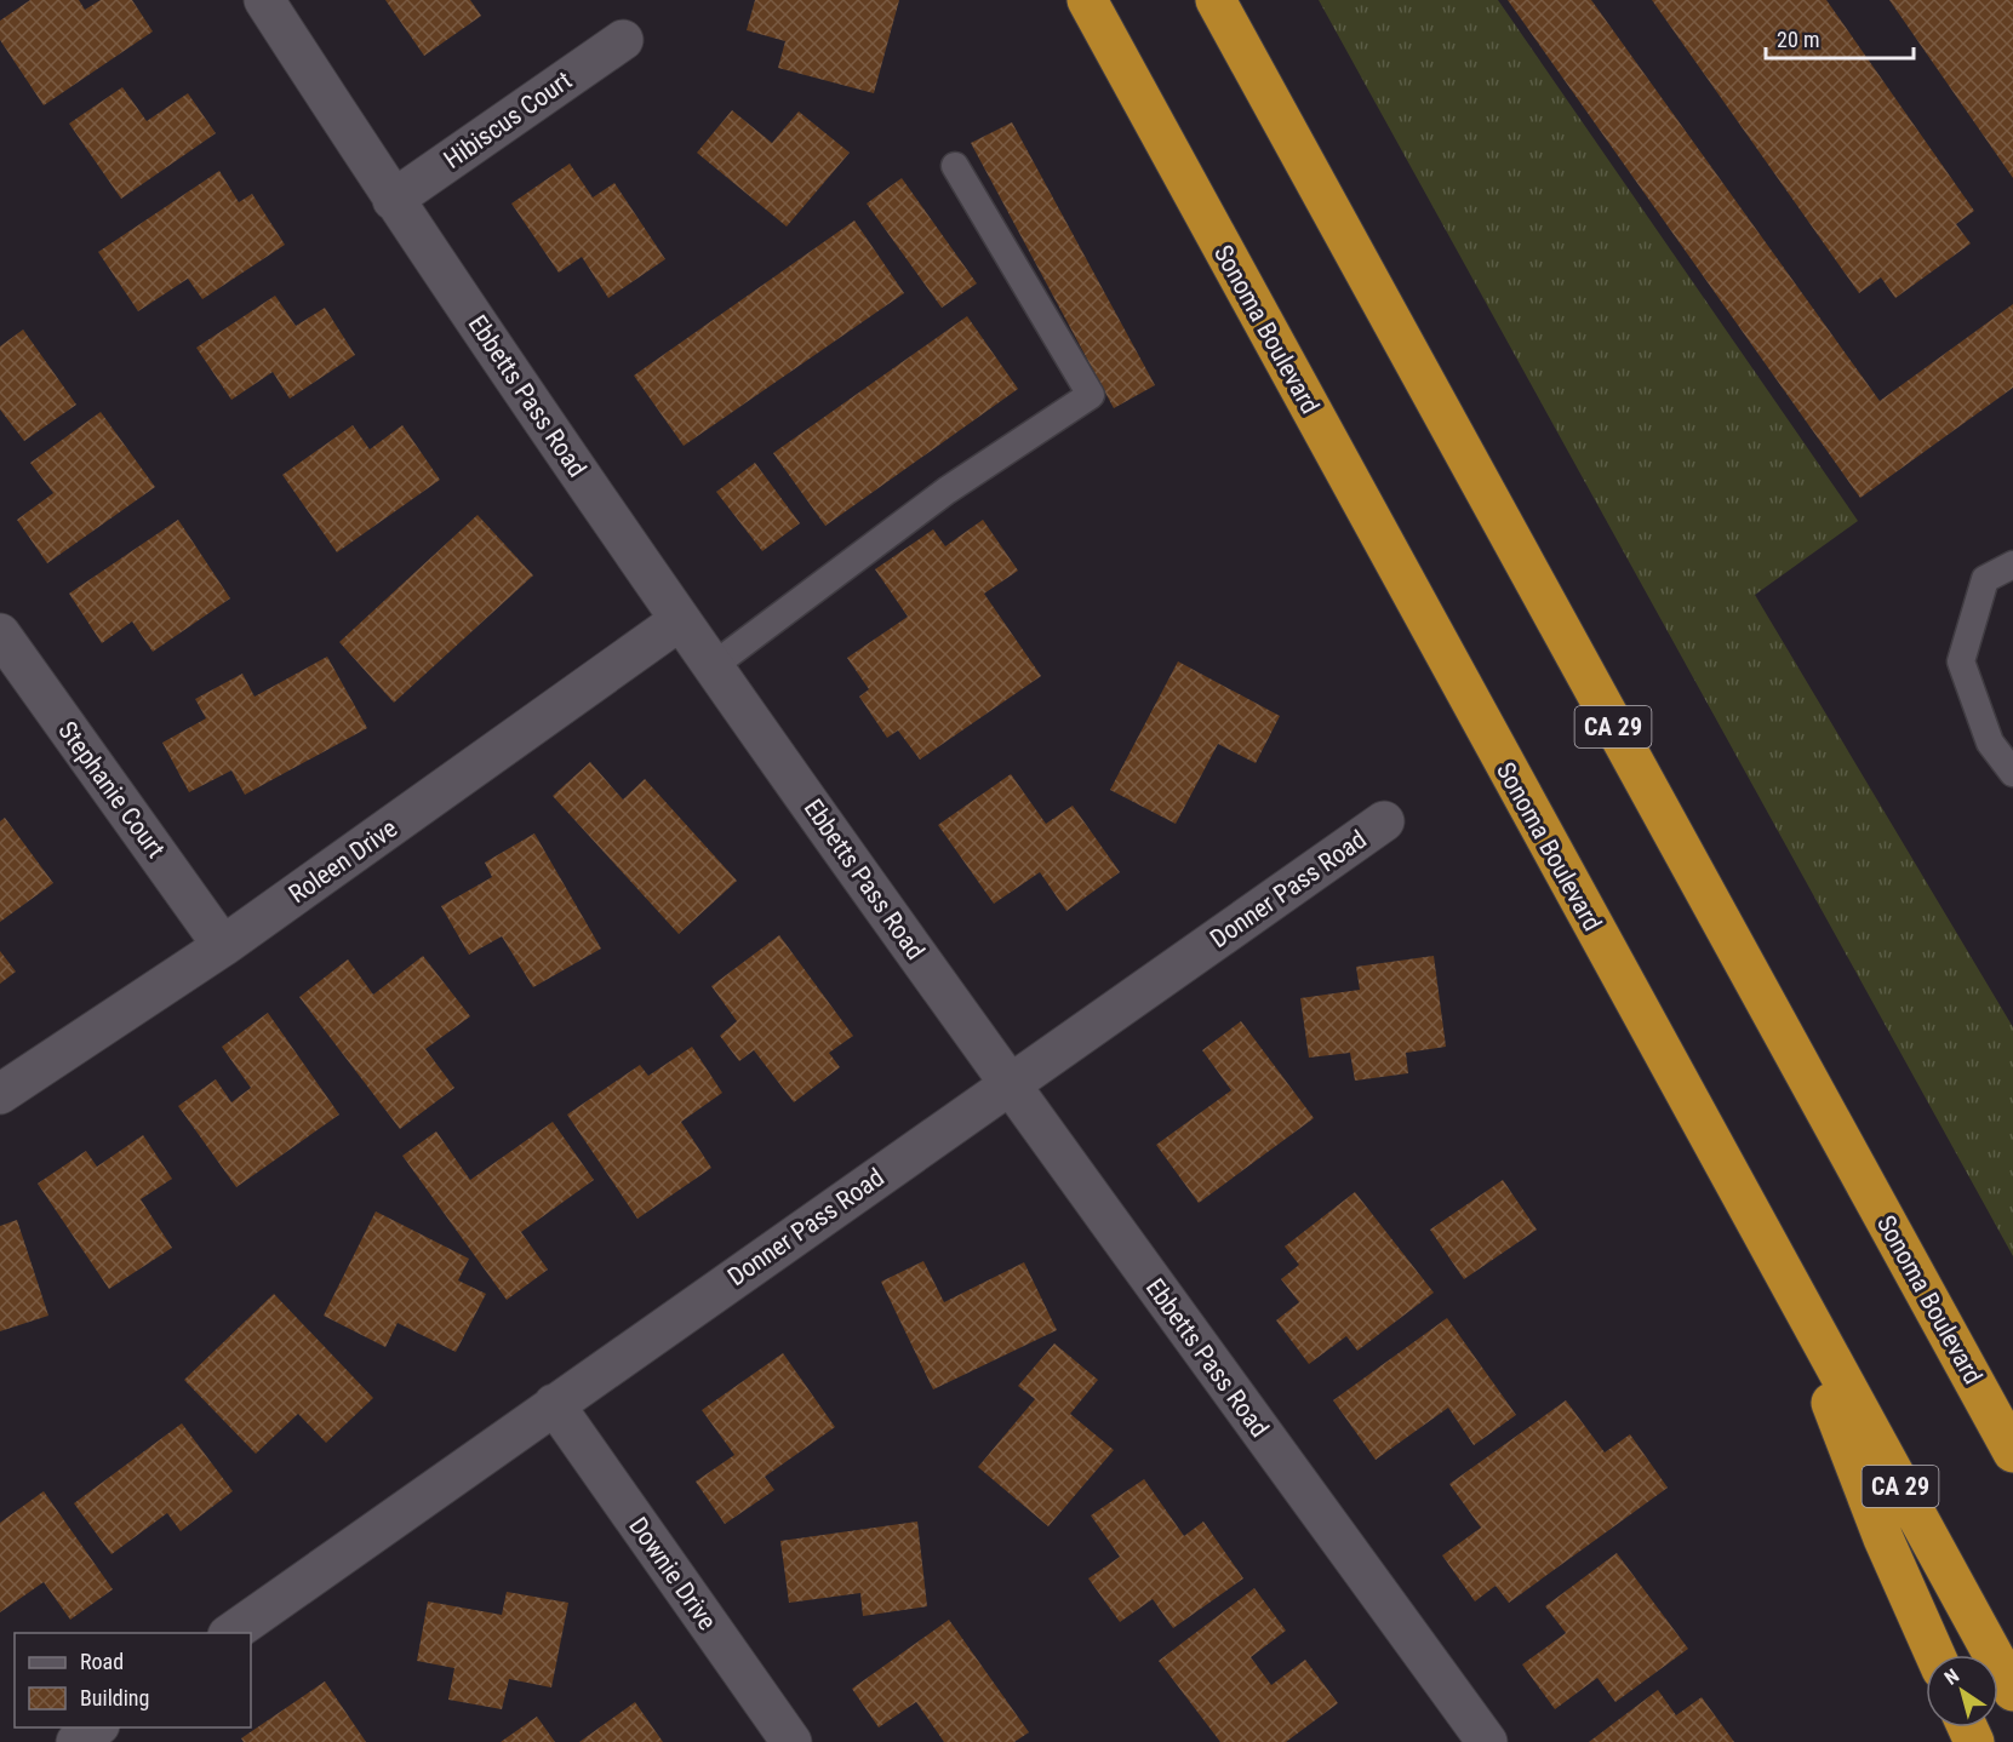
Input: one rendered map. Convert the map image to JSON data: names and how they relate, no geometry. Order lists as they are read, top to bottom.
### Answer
{
  "streets": {
    "highway": ["Sonoma Boulevard", "CA 29"],
    "street": [
      "Hibiscus Court",
      "Ebbetts Pass Road",
      "Stephanie Court",
      "Roleen Drive",
      "Donner Pass Road",
      "Downie Drive"
    ]
  },
  "crossings": [
    ["Hibiscus Court", "Ebbetts Pass Road"],
    ["Ebbetts Pass Road", "Roleen Drive"],
    ["Ebbetts Pass Road", "Donner Pass Road"],
    ["Stephanie Court", "Roleen Drive"],
    ["Donner Pass Road", "Downie Drive"]
  ],
  "legend": ["Road", "Building"],
  "scale_bar": "20 m",
  "north": "top left"
}
